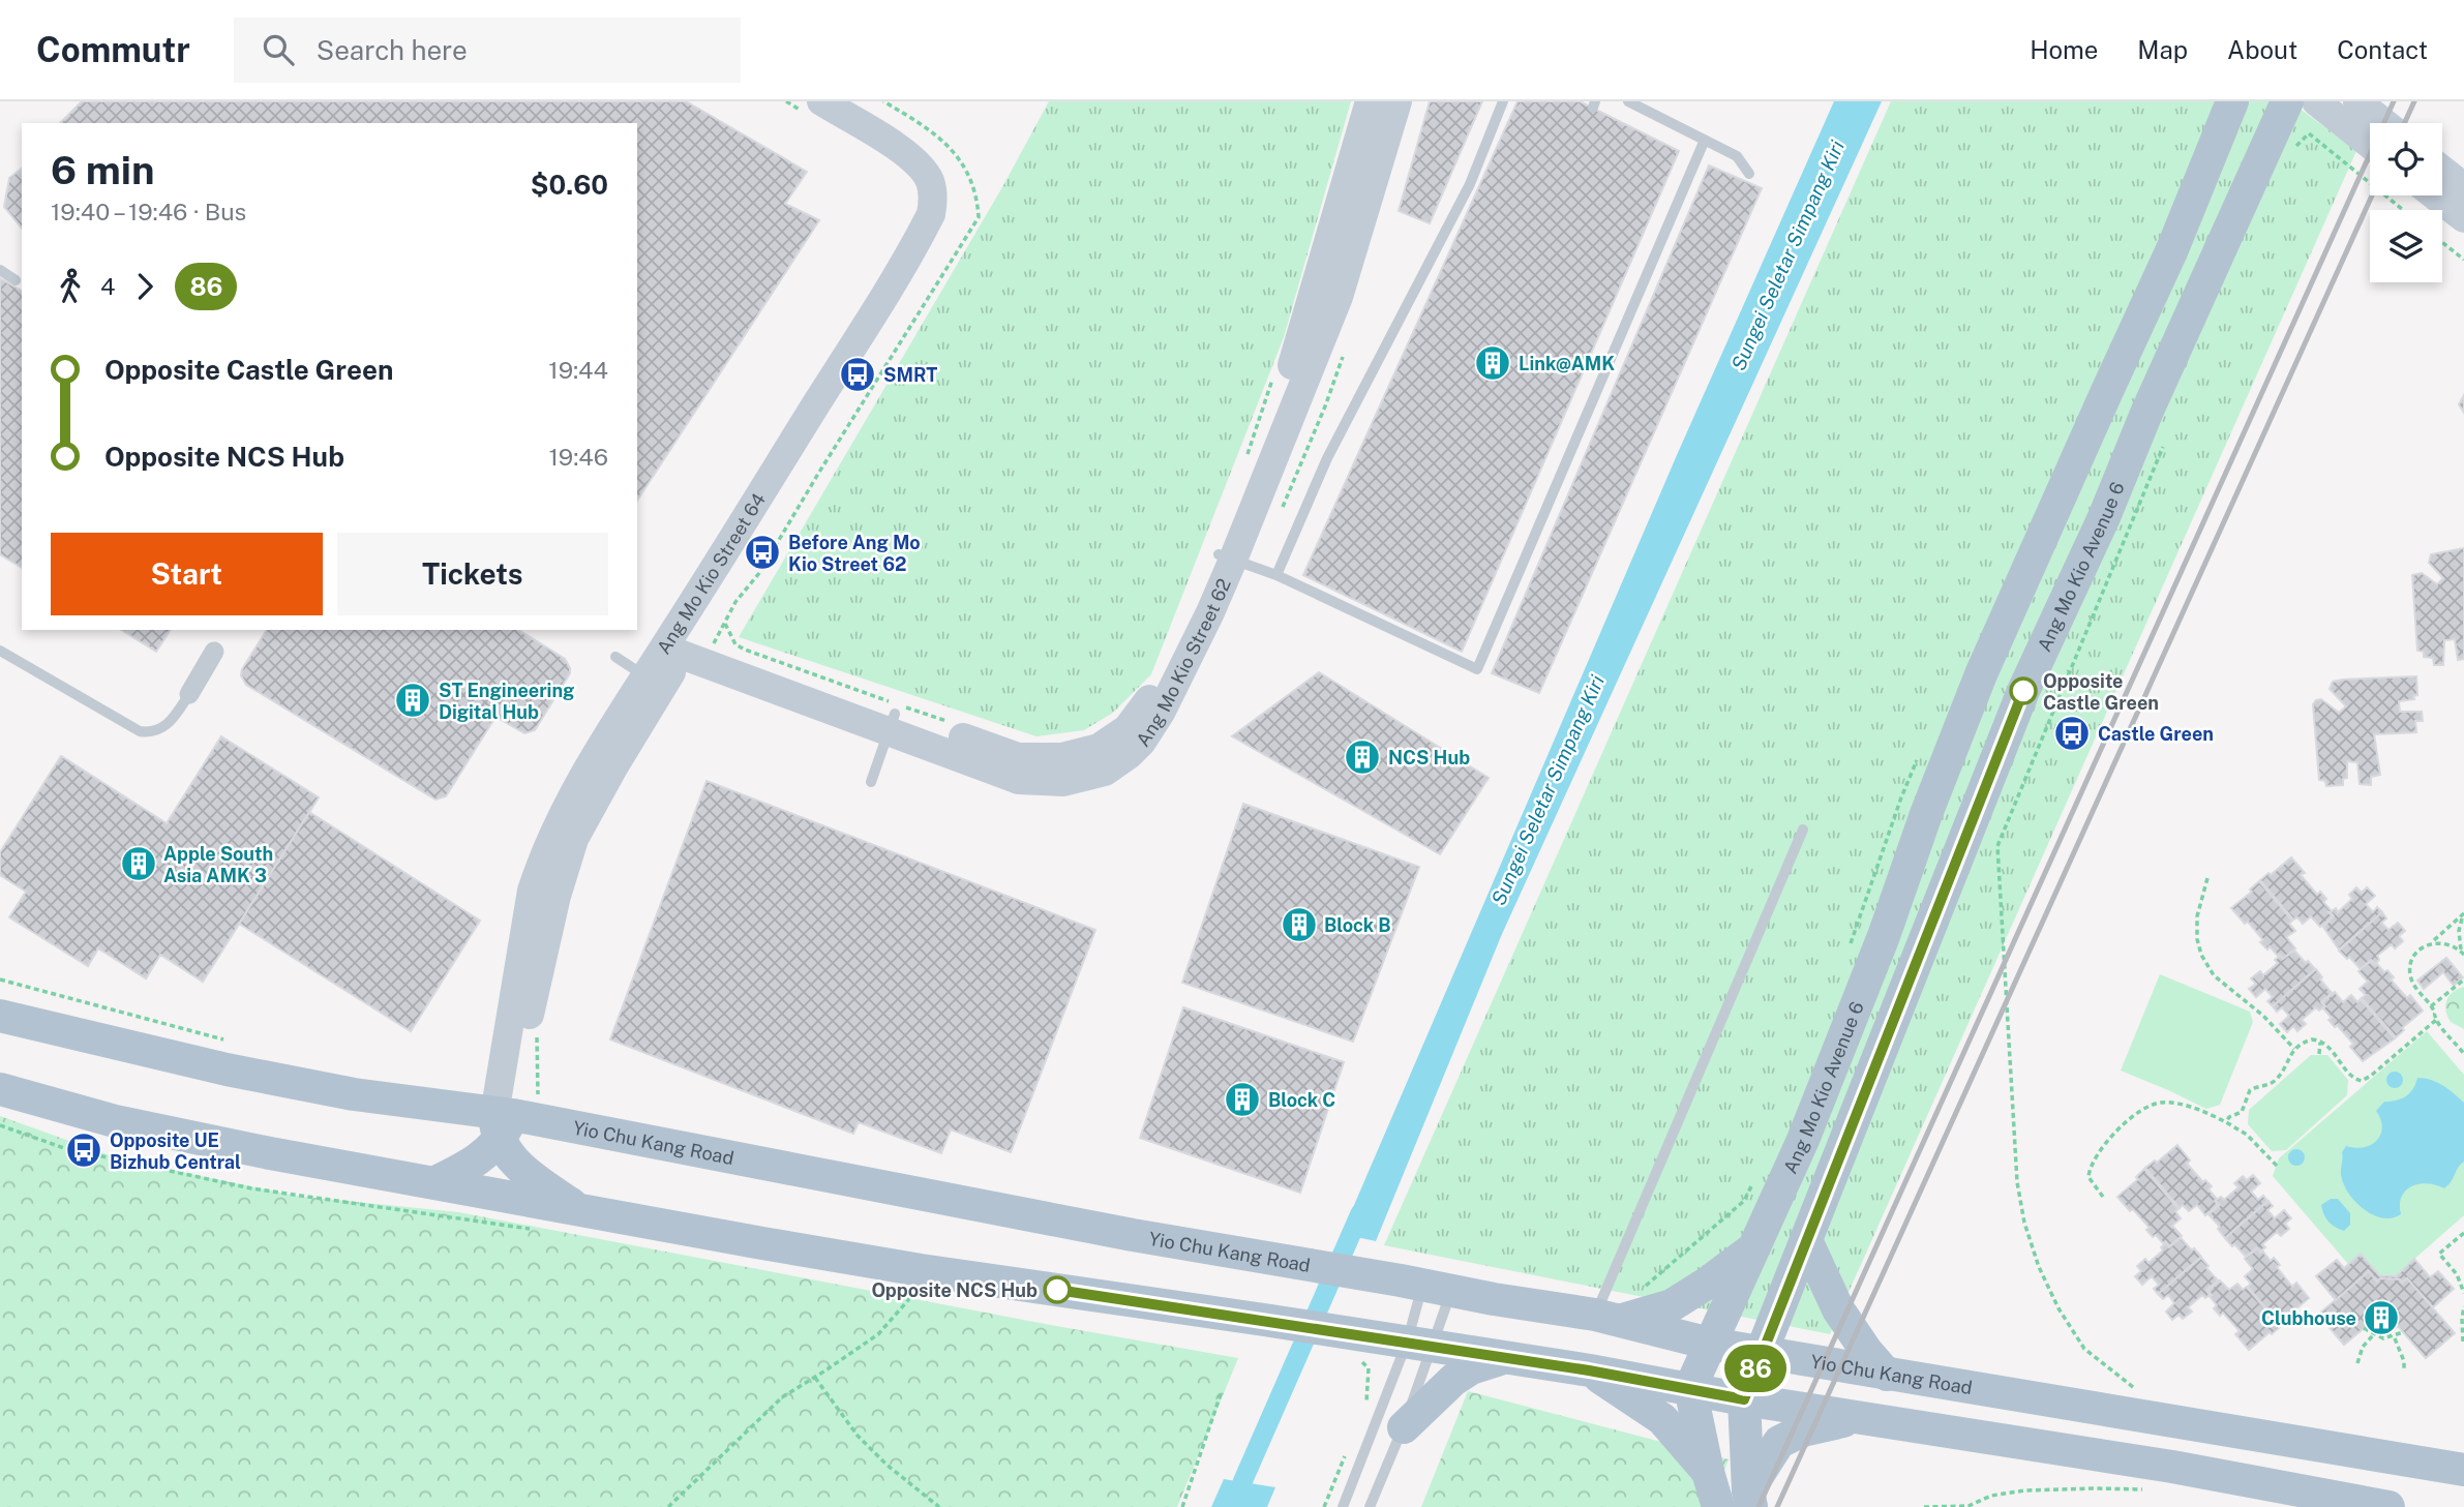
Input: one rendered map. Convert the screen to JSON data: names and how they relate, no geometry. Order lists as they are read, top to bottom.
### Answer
{
  "streets": {
    "main road": ["Ang Mo Kio Avenue 6", "Yio Chu Kang Road"],
    "street": ["Ang Mo Kio Street 64", "Ang Mo Kio Street 62"]
  },
  "crossings": [
    ["Ang Mo Kio Avenue 6", "Yio Chu Kang Road"],
    ["Ang Mo Kio Street 64", "Ang Mo Kio Street 62"],
    ["Ang Mo Kio Street 64", "Yio Chu Kang Road"]
  ],
  "water": ["Sungei Seletar Simpang Kiri"],
  "places": {
    "building": [
      "Link@AMK",
      "ST Engineering Digital Hub",
      "NCS Hub",
      "Apple South Asia AMK 3",
      "Block B",
      "Block C",
      "Clubhouse"
    ],
    "bus stop": [
      "SMRT",
      "Before Ang Mo Kio Street 62",
      "Castle Green",
      "Opposite UE Bizhub Central"
    ],
    "other": ["Opposite Castle Green", "Opposite NCS Hub"]
  },
  "lines": ["bus line 86"],
  "page": {
    "header": "Commutr",
    "search": "Search here",
    "nav": [
      "Home",
      "Map",
      "About",
      "Contact"
    ],
    "on_map": "86",
    "heading": ["6 min", "19:40 – 19:46 · Bus", "$0.60"],
    "legs": ["4", "86"],
    "list": [
      {
        "name": "Opposite Castle Green",
        "value": "19:44"
      },
      {
        "name": "Opposite NCS Hub",
        "value": "19:46"
      }
    ],
    "buttons": ["Start", "Tickets"]
  }
}
